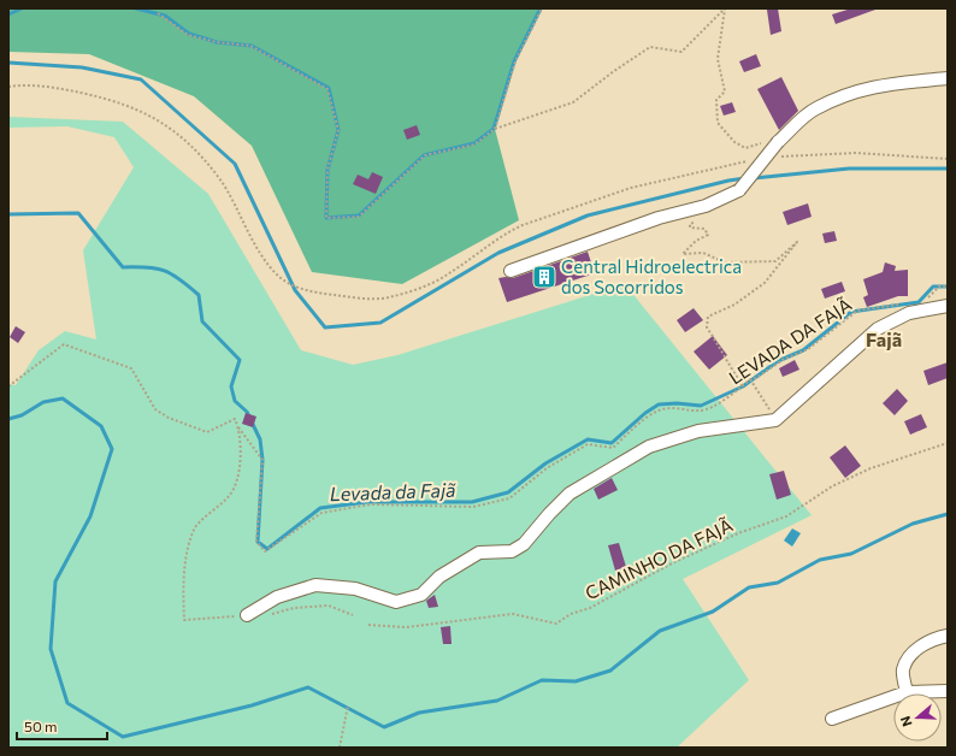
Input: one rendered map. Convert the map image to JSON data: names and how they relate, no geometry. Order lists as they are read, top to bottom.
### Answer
{
  "streets": {
    "path": ["LEVADA DA FAJÃ", "CAMINHO DA FAJÃ"]
  },
  "districts": ["Fajã"],
  "water": ["Levada da Fajã"],
  "places": {
    "building": ["Central Hidroelectrica dos Socorridos"]
  },
  "scale_bar": "50 m",
  "north": "left"
}
